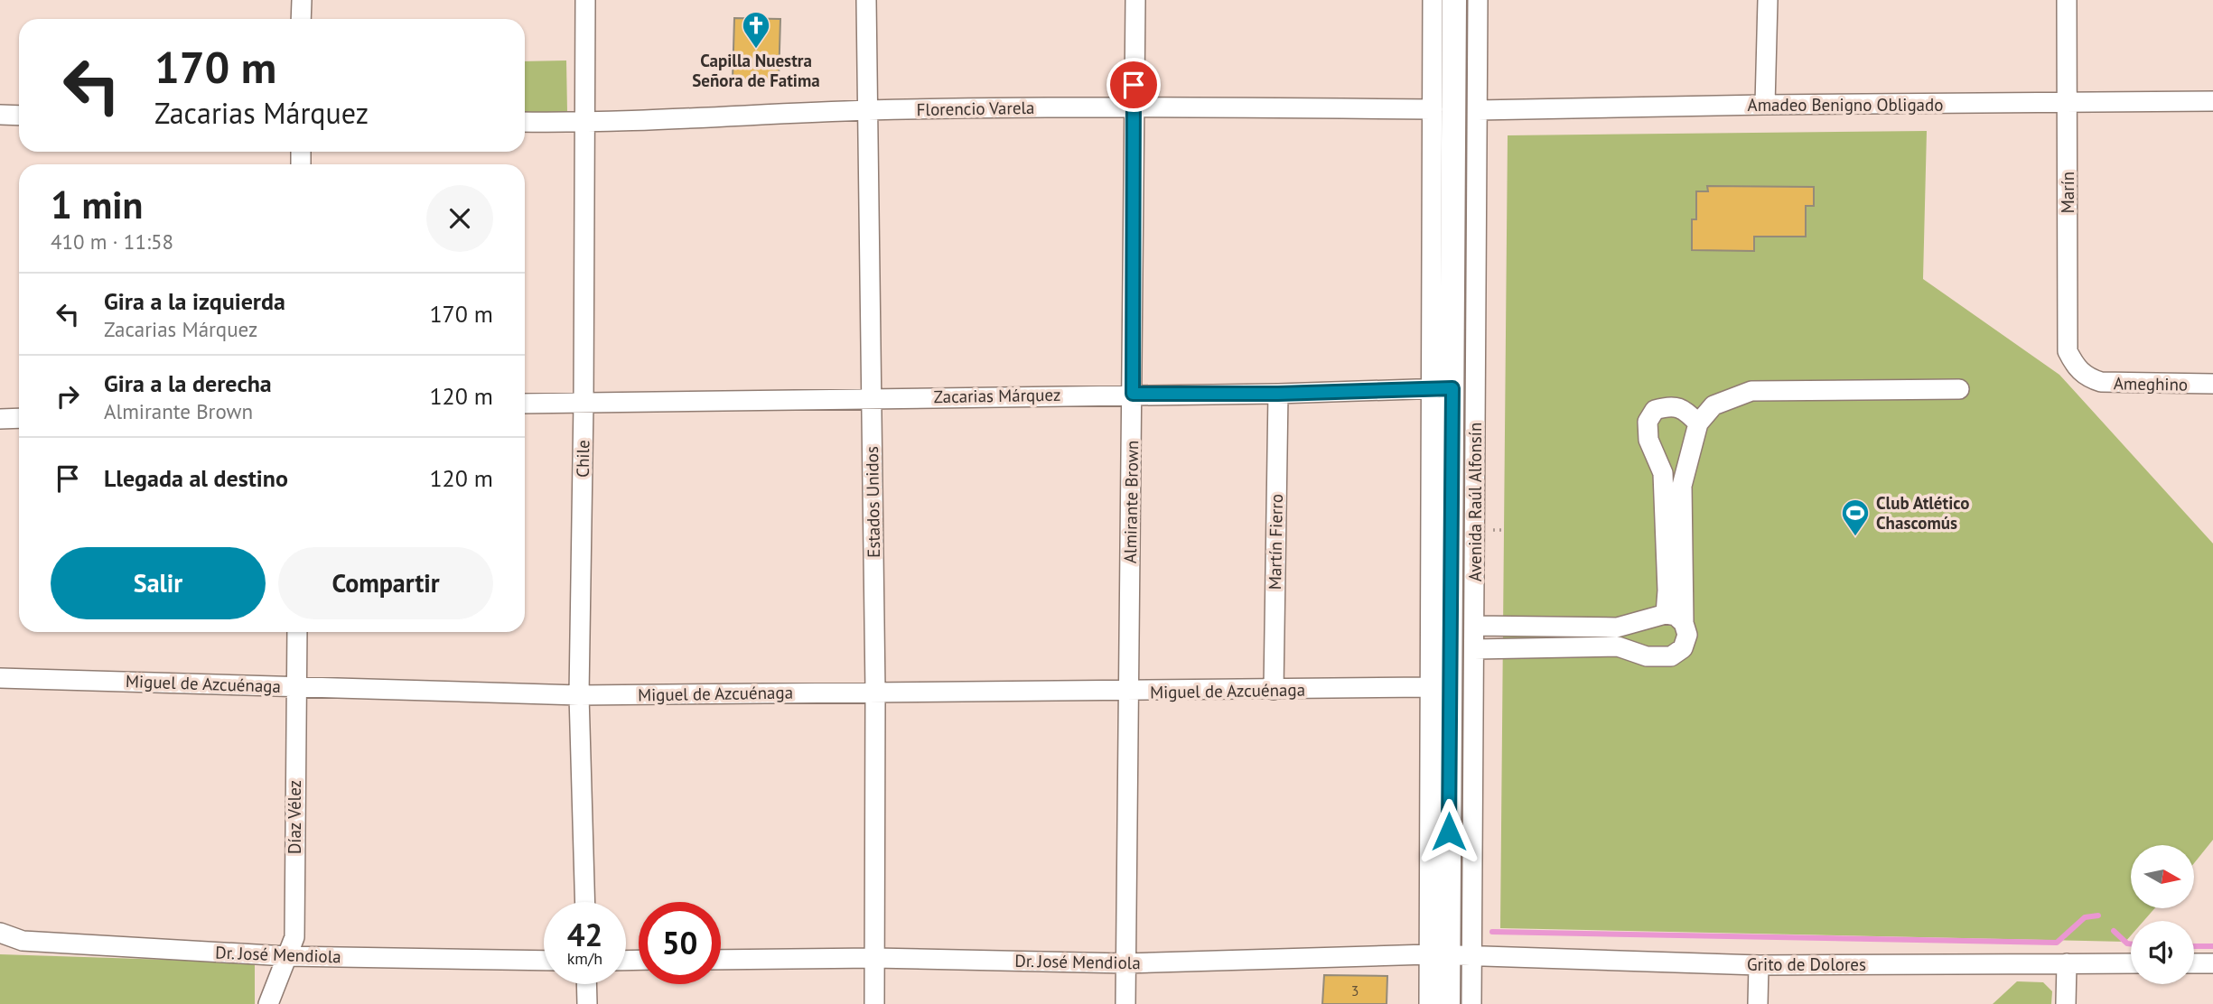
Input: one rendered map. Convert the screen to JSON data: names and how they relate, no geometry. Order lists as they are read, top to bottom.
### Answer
{
  "streets": {
    "main road": ["Avenida Raúl Alfonsín"],
    "street": [
      "Amadeo Benigno Obligado",
      "Florencio Varela",
      "Marín",
      "Ameghino",
      "Zacarias Márquez",
      "Chile",
      "Estados Unidos",
      "Almirante Brown",
      "Martín Fierro",
      "Miguel de Azcuénaga",
      "Díaz Vélez",
      "Dr. José Mendiola",
      "Grito de Dolores"
    ]
  },
  "crossings": [
    ["Amadeo Benigno Obligado", "Marín"],
    ["Amadeo Benigno Obligado", "Avenida Raúl Alfonsín"],
    ["Florencio Varela", "Chile"],
    ["Florencio Varela", "Estados Unidos"],
    ["Florencio Varela", "Almirante Brown"],
    ["Florencio Varela", "Avenida Raúl Alfonsín"],
    ["Marín", "Ameghino"],
    ["Zacarias Márquez", "Chile"],
    ["Zacarias Márquez", "Estados Unidos"],
    ["Zacarias Márquez", "Almirante Brown"],
    ["Zacarias Márquez", "Avenida Raúl Alfonsín"],
    ["Zacarias Márquez", "Martín Fierro"],
    ["Chile", "Miguel de Azcuénaga"],
    ["Estados Unidos", "Miguel de Azcuénaga"],
    ["Estados Unidos", "Dr. José Mendiola"],
    ["Almirante Brown", "Miguel de Azcuénaga"],
    ["Almirante Brown", "Dr. José Mendiola"],
    ["Avenida Raúl Alfonsín", "Miguel de Azcuénaga"],
    ["Avenida Raúl Alfonsín", "Dr. José Mendiola"],
    ["Avenida Raúl Alfonsín", "Grito de Dolores"],
    ["Martín Fierro", "Miguel de Azcuénaga"],
    ["Miguel de Azcuénaga", "Díaz Vélez"],
    ["Díaz Vélez", "Dr. José Mendiola"],
    ["Dr. José Mendiola", "Grito de Dolores"]
  ],
  "places": {
    "church": ["Capilla Nuestra Señora de Fatima"],
    "sports": ["Club Atlético Chascomús"]
  },
  "house_numbers": ["3"],
  "north": "right",
  "page": {
    "turn": ["170 m", "Zacarias Márquez"],
    "heading": ["1 min", "410 m · 11:58"],
    "list": [
      {
        "name": "Gira a la izquierda",
        "note": "Zacarias Márquez",
        "value": "170 m"
      },
      {
        "name": "Gira a la derecha",
        "note": "Almirante Brown",
        "value": "120 m"
      },
      {
        "name": "Llegada al destino",
        "value": "120 m"
      }
    ],
    "buttons": ["Salir", "Compartir"],
    "speed": "42 km/h",
    "limit": "50"
  }
}
